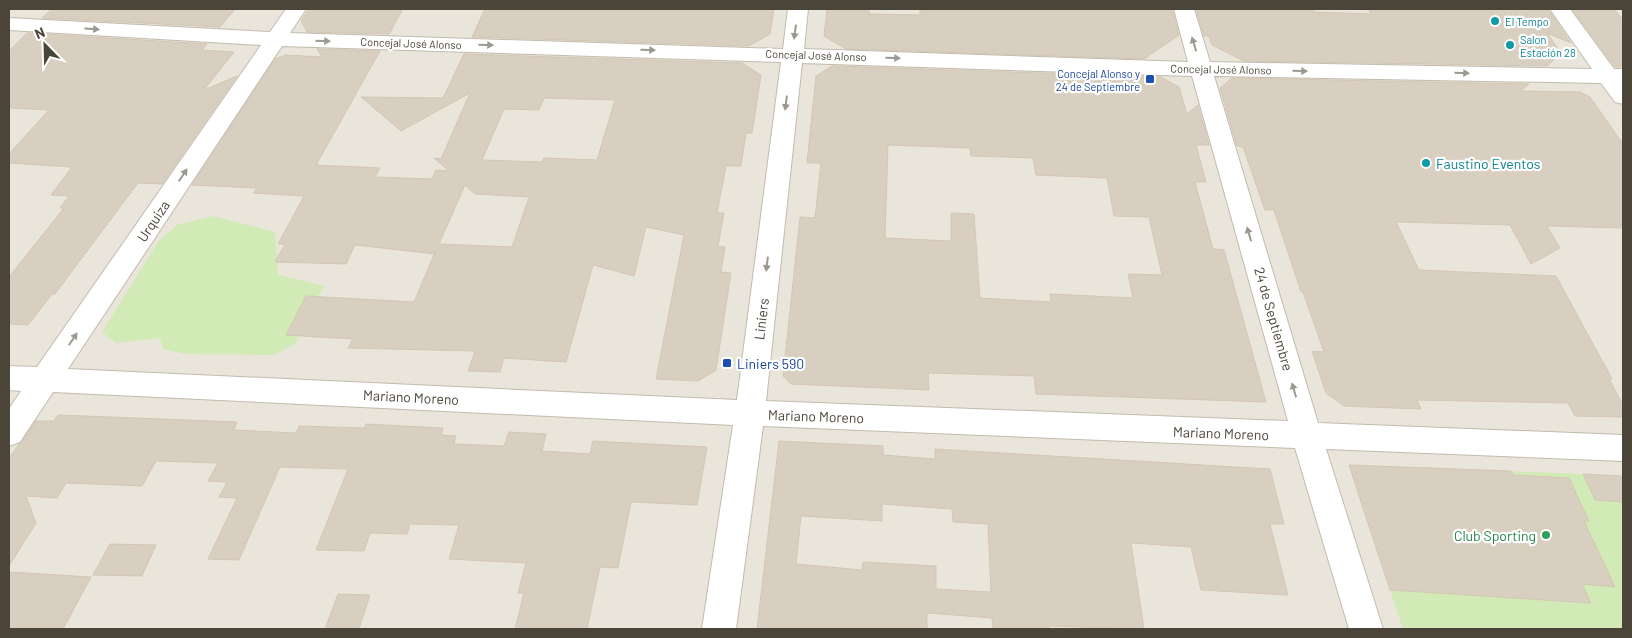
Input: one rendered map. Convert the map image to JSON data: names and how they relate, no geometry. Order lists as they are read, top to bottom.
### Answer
{
  "streets": {
    "street": [
      "Concejal José Alonso",
      "Urquiza",
      "Liniers",
      "24 de Septiembre",
      "Mariano Moreno"
    ]
  },
  "crossings": [
    ["Concejal José Alonso", "Urquiza"],
    ["Concejal José Alonso", "Liniers"],
    ["Concejal José Alonso", "24 de Septiembre"],
    ["Urquiza", "Mariano Moreno"],
    ["Liniers", "Mariano Moreno"],
    ["24 de Septiembre", "Mariano Moreno"]
  ],
  "one_way": [
    "Concejal José Alonso",
    "Urquiza",
    "Liniers",
    "24 de Septiembre"
  ],
  "places": {
    "other": [
      "El Tempo",
      "Salon Estación 28",
      "Faustino Eventos",
      "Club Sporting"
    ],
    "transit": ["Concejal Alonso y 24 de Septiembre", "Liniers 590"]
  },
  "north": "top left"
}
